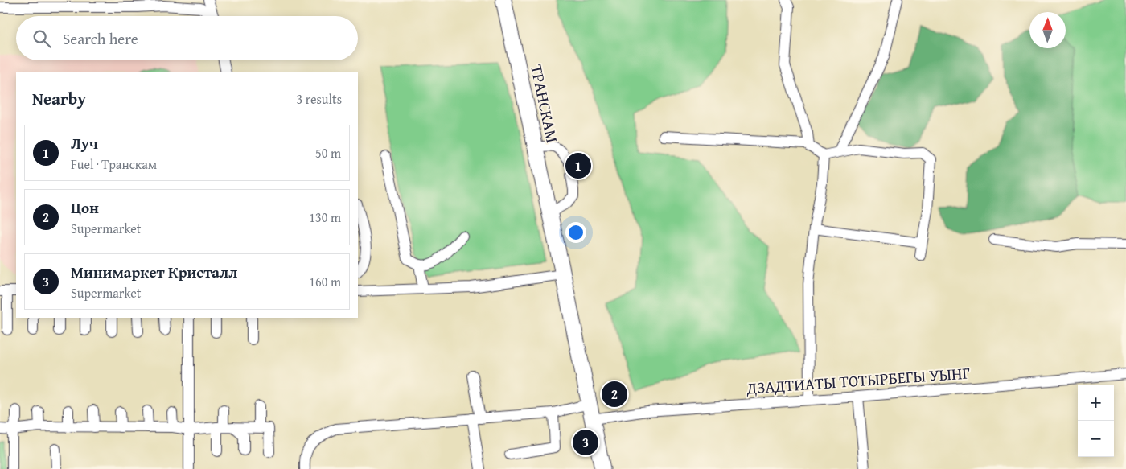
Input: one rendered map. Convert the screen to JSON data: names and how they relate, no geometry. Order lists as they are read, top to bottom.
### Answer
{
  "streets": {
    "highway": ["ТРАНСКАМ"],
    "street": ["ДЗАДТИАТЫ ТОТЫРБЕГЫ УЫНГ"]
  },
  "crossings": [
    ["ТРАНСКАМ", "ДЗАДТИАТЫ ТОТЫРБЕГЫ УЫНГ"]
  ],
  "north": "top",
  "page": {
    "search": "Search here",
    "heading": ["Nearby", "3 results"],
    "list": [
      {
        "mark": "1",
        "name": "Луч",
        "note": "Fuel · Транскам",
        "value": "50 m"
      },
      {
        "mark": "2",
        "name": "Цон",
        "note": "Supermarket",
        "value": "130 m"
      },
      {
        "mark": "3",
        "name": "Минимаркет Кристалл",
        "note": "Supermarket",
        "value": "160 m"
      }
    ],
    "pins": ["1", "2", "3"],
    "map_buttons": ["+", "−"]
  }
}
